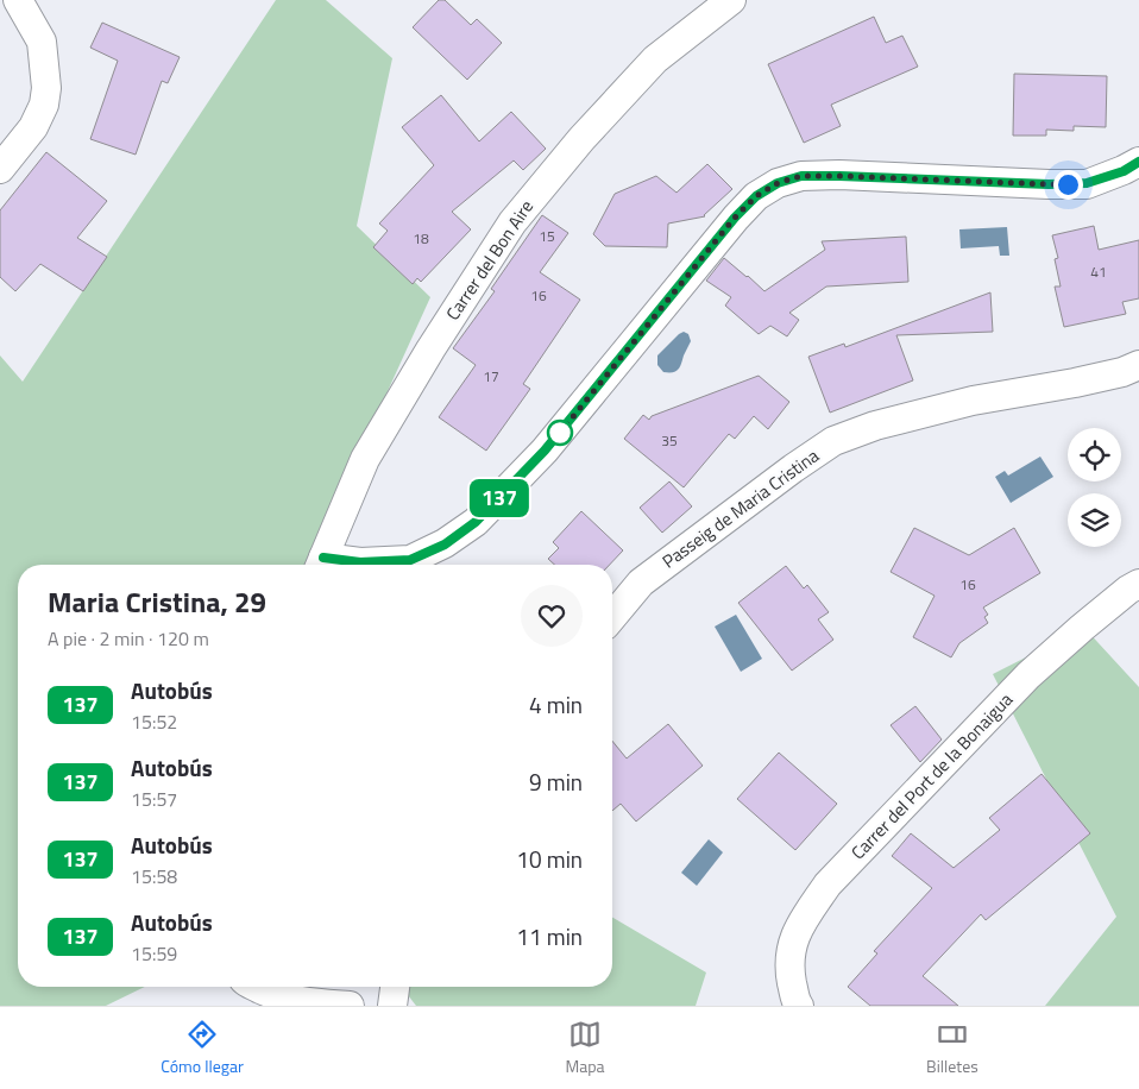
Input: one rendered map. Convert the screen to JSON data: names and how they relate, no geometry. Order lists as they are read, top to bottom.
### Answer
{
  "streets": {
    "street": ["Carrer del Bon Aire", "Passeig de Maria Cristina", "Carrer del Port de la Bonaigua"]
  },
  "lines": ["bus line 137"],
  "house_numbers": [
    "15",
    "18",
    "41",
    "16",
    "17",
    "35",
    "16"
  ],
  "page": {
    "on_map": "137",
    "heading": ["Maria Cristina, 29", "A pie · 2 min · 120 m"],
    "list": [
      {
        "mark": "137",
        "name": "Autobús",
        "note": "15:52",
        "value": "4 min"
      },
      {
        "mark": "137",
        "name": "Autobús",
        "note": "15:57",
        "value": "9 min"
      },
      {
        "mark": "137",
        "name": "Autobús",
        "note": "15:58",
        "value": "10 min"
      },
      {
        "mark": "137",
        "name": "Autobús",
        "note": "15:59",
        "value": "11 min"
      }
    ],
    "tabs": ["Cómo llegar", "Mapa", "Billetes"]
  }
}
